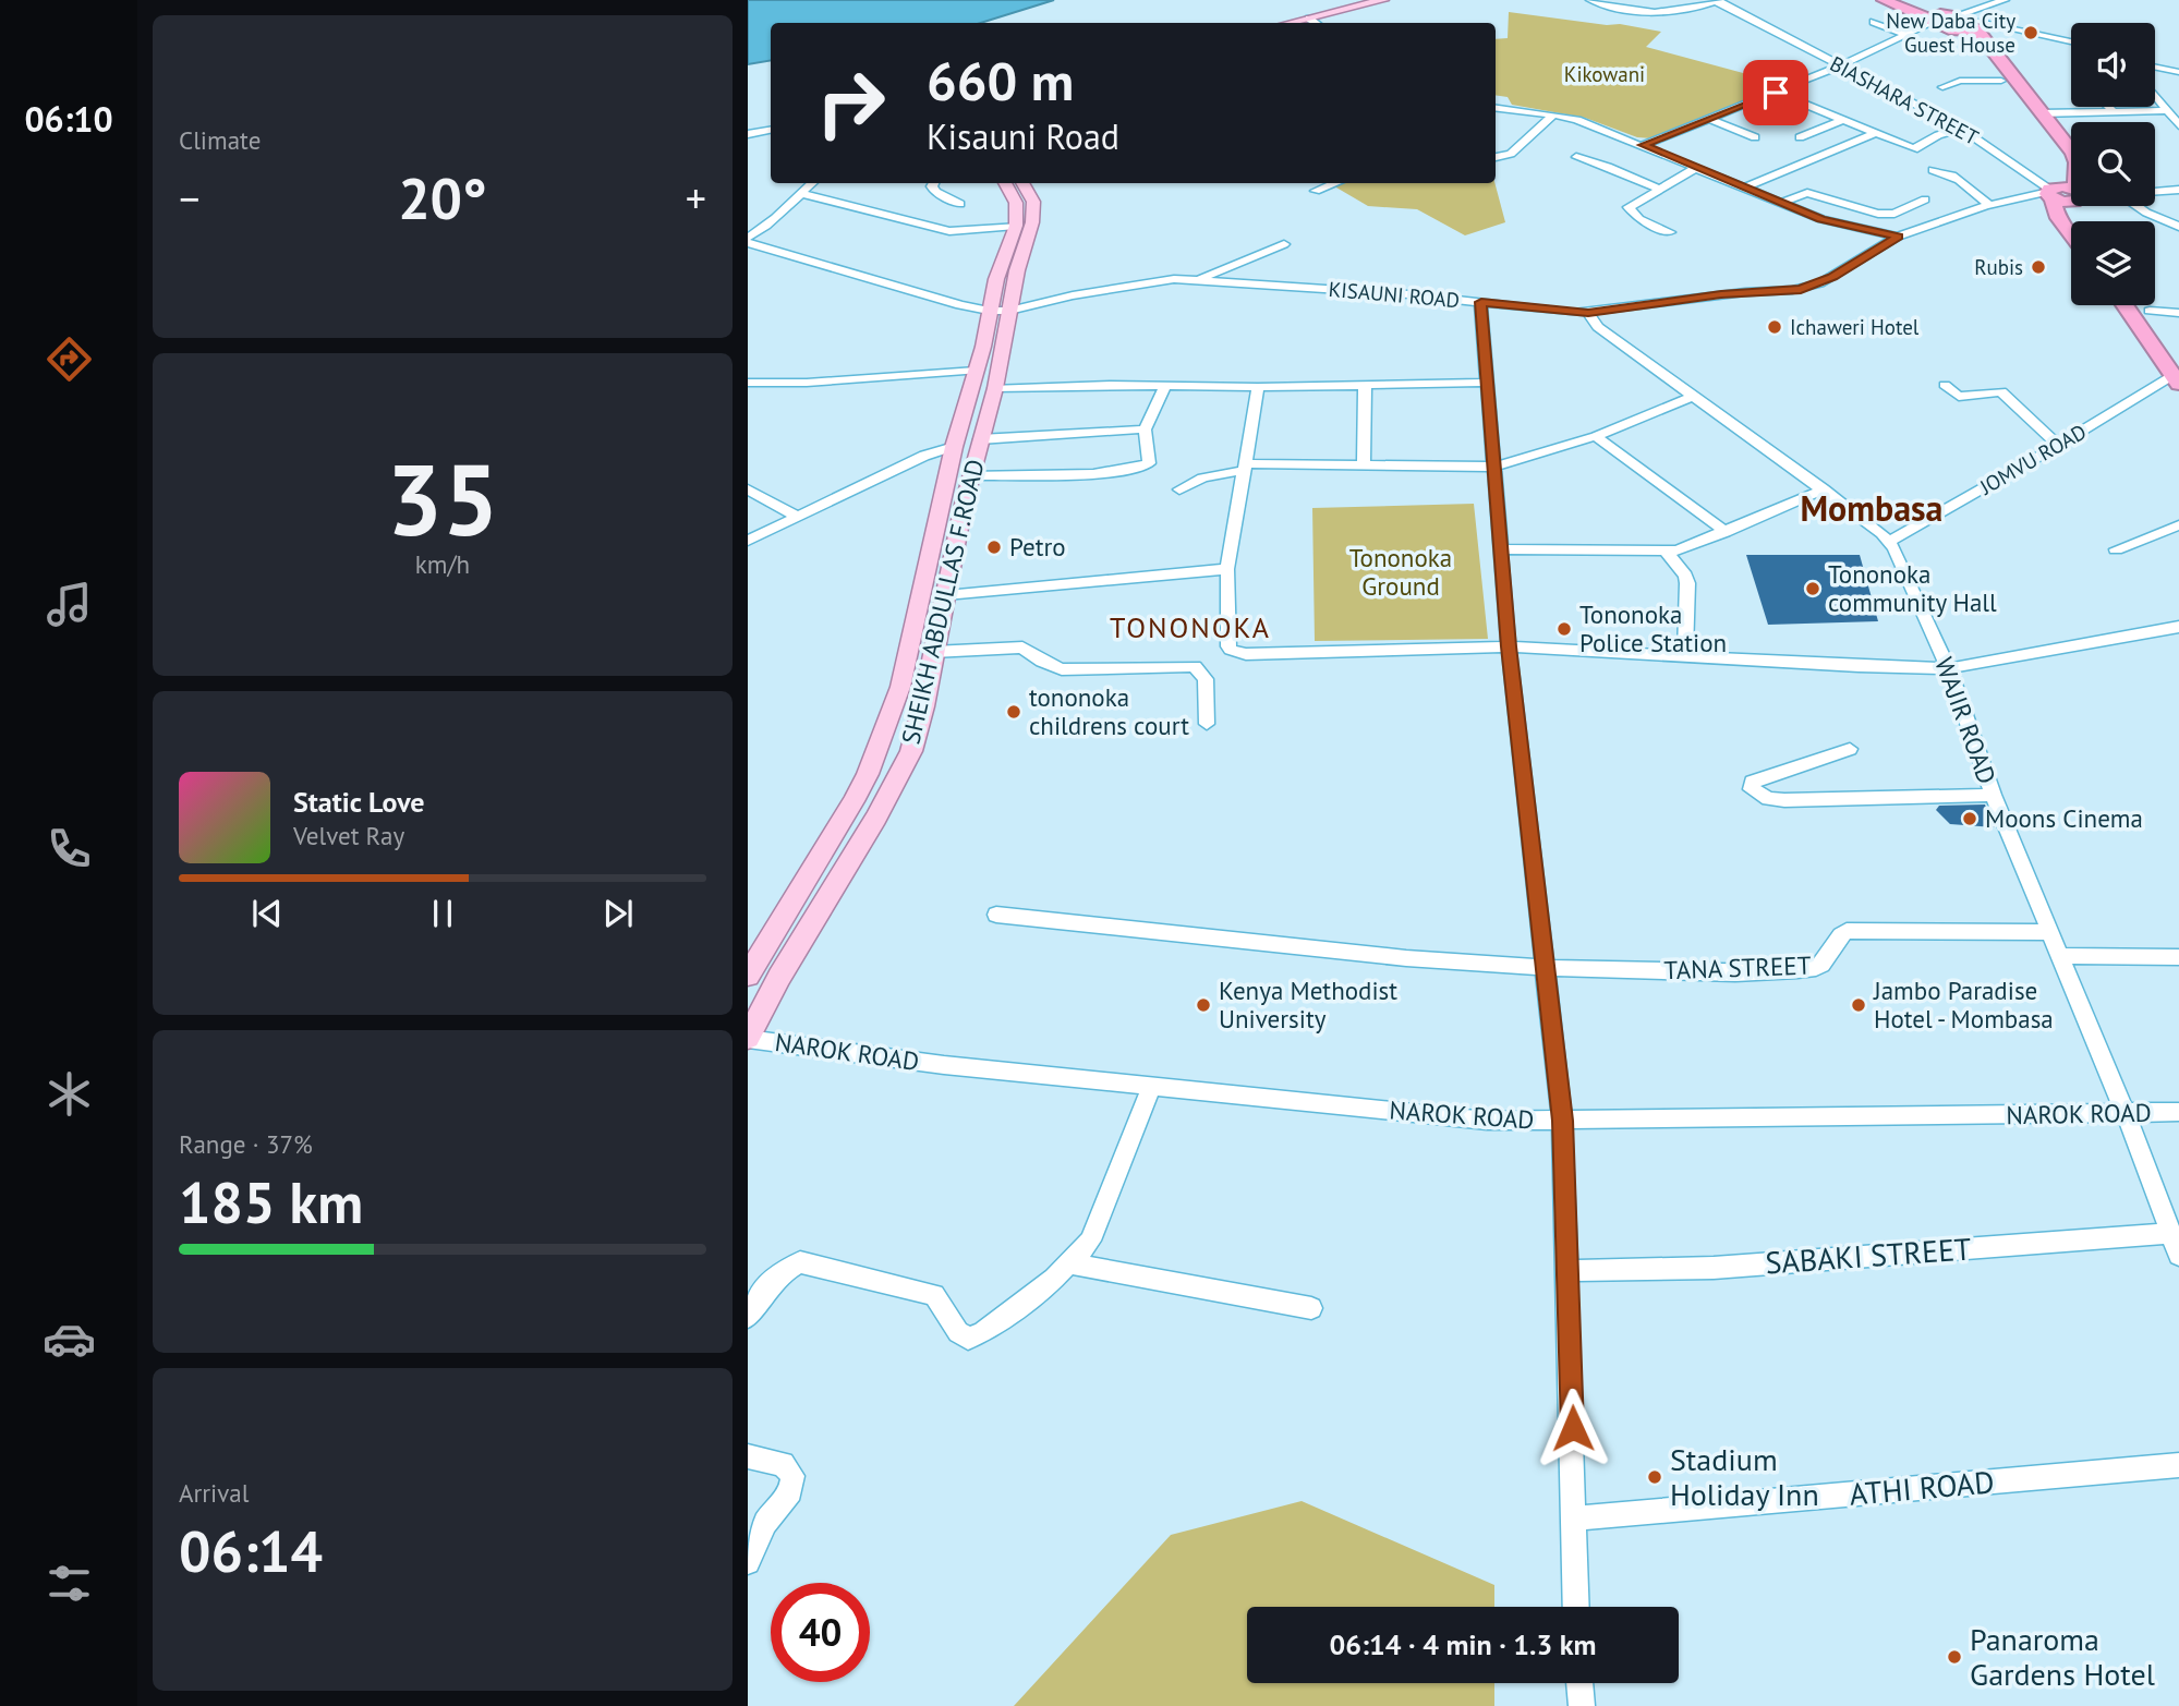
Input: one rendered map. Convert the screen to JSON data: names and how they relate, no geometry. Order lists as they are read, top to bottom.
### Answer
{
  "streets": {
    "main road": ["SHEIKH ABDULLAS F.ROAD"],
    "street": [
      "BIASHARA STREET",
      "KISAUNI ROAD",
      "JOMVU ROAD",
      "WAJIR ROAD",
      "TANA STREET",
      "NAROK ROAD",
      "SABAKI STREET",
      "ATHI ROAD"
    ]
  },
  "crossings": [
    ["BIASHARA STREET", "KISAUNI ROAD"],
    ["KISAUNI ROAD", "SHEIKH ABDULLAS F.ROAD"],
    ["KISAUNI ROAD", "WAJIR ROAD"],
    ["JOMVU ROAD", "WAJIR ROAD"],
    ["SHEIKH ABDULLAS F.ROAD", "NAROK ROAD"],
    ["WAJIR ROAD", "TANA STREET"],
    ["WAJIR ROAD", "NAROK ROAD"],
    ["WAJIR ROAD", "SABAKI STREET"]
  ],
  "districts": ["Mombasa", "TONONOKA"],
  "parks": ["Kikowani", "Tononoka Ground"],
  "places": [
    "New Daba City Guest House",
    "Rubis",
    "Ichaweri Hotel",
    "Petro",
    "Tononoka community Hall",
    "Tononoka Police Station",
    "tononoka childrens court",
    "Moons Cinema",
    "Kenya Methodist University",
    "Jambo Paradise Hotel - Mombasa",
    "Stadium Holiday Inn",
    "Panaroma Gardens Hotel"
  ],
  "page": {
    "tabs": "06:10",
    "tile": [
      "Climate",
      ["35", "km/h"],
      ["Range · 37%", "185 km"],
      ["Arrival", "06:14"]
    ],
    "turn": ["660 m", "Kisauni Road"],
    "heat": ["−", "20°", "+"],
    "song": ["Static Love", "Velvet Ray"],
    "limit": "40",
    "trip": "06:14 · 4 min · 1.3 km"
  }
}
